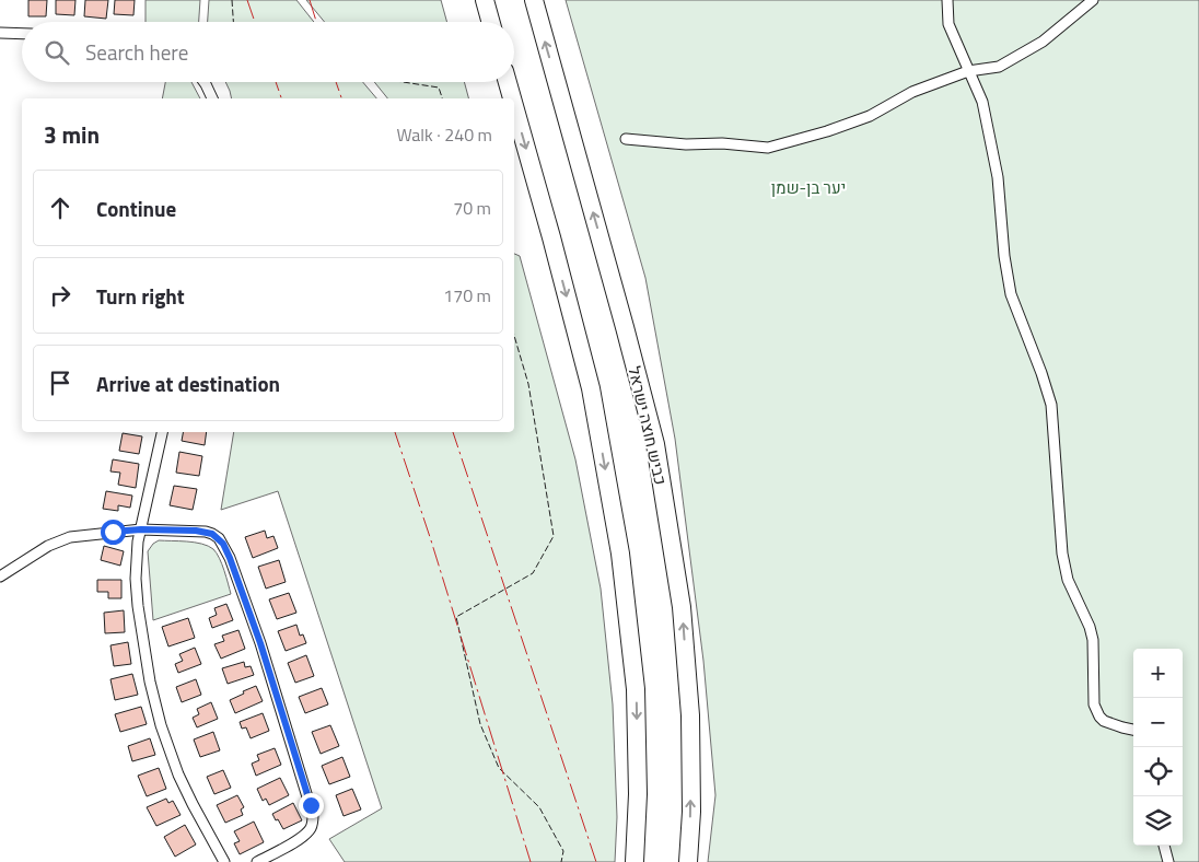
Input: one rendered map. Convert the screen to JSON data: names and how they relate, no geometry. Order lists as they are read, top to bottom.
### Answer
{
  "streets": {
    "highway": ["כביש חוצה ישראל"]
  },
  "parks": ["יער בן-שמן"],
  "page": {
    "search": "Search here",
    "heading": ["3 min", "Walk · 240 m"],
    "list": [
      ["Continue", "70 m"],
      ["Turn right", "170 m"],
      "Arrive at destination"
    ],
    "map_buttons": ["+", "−"]
  }
}
